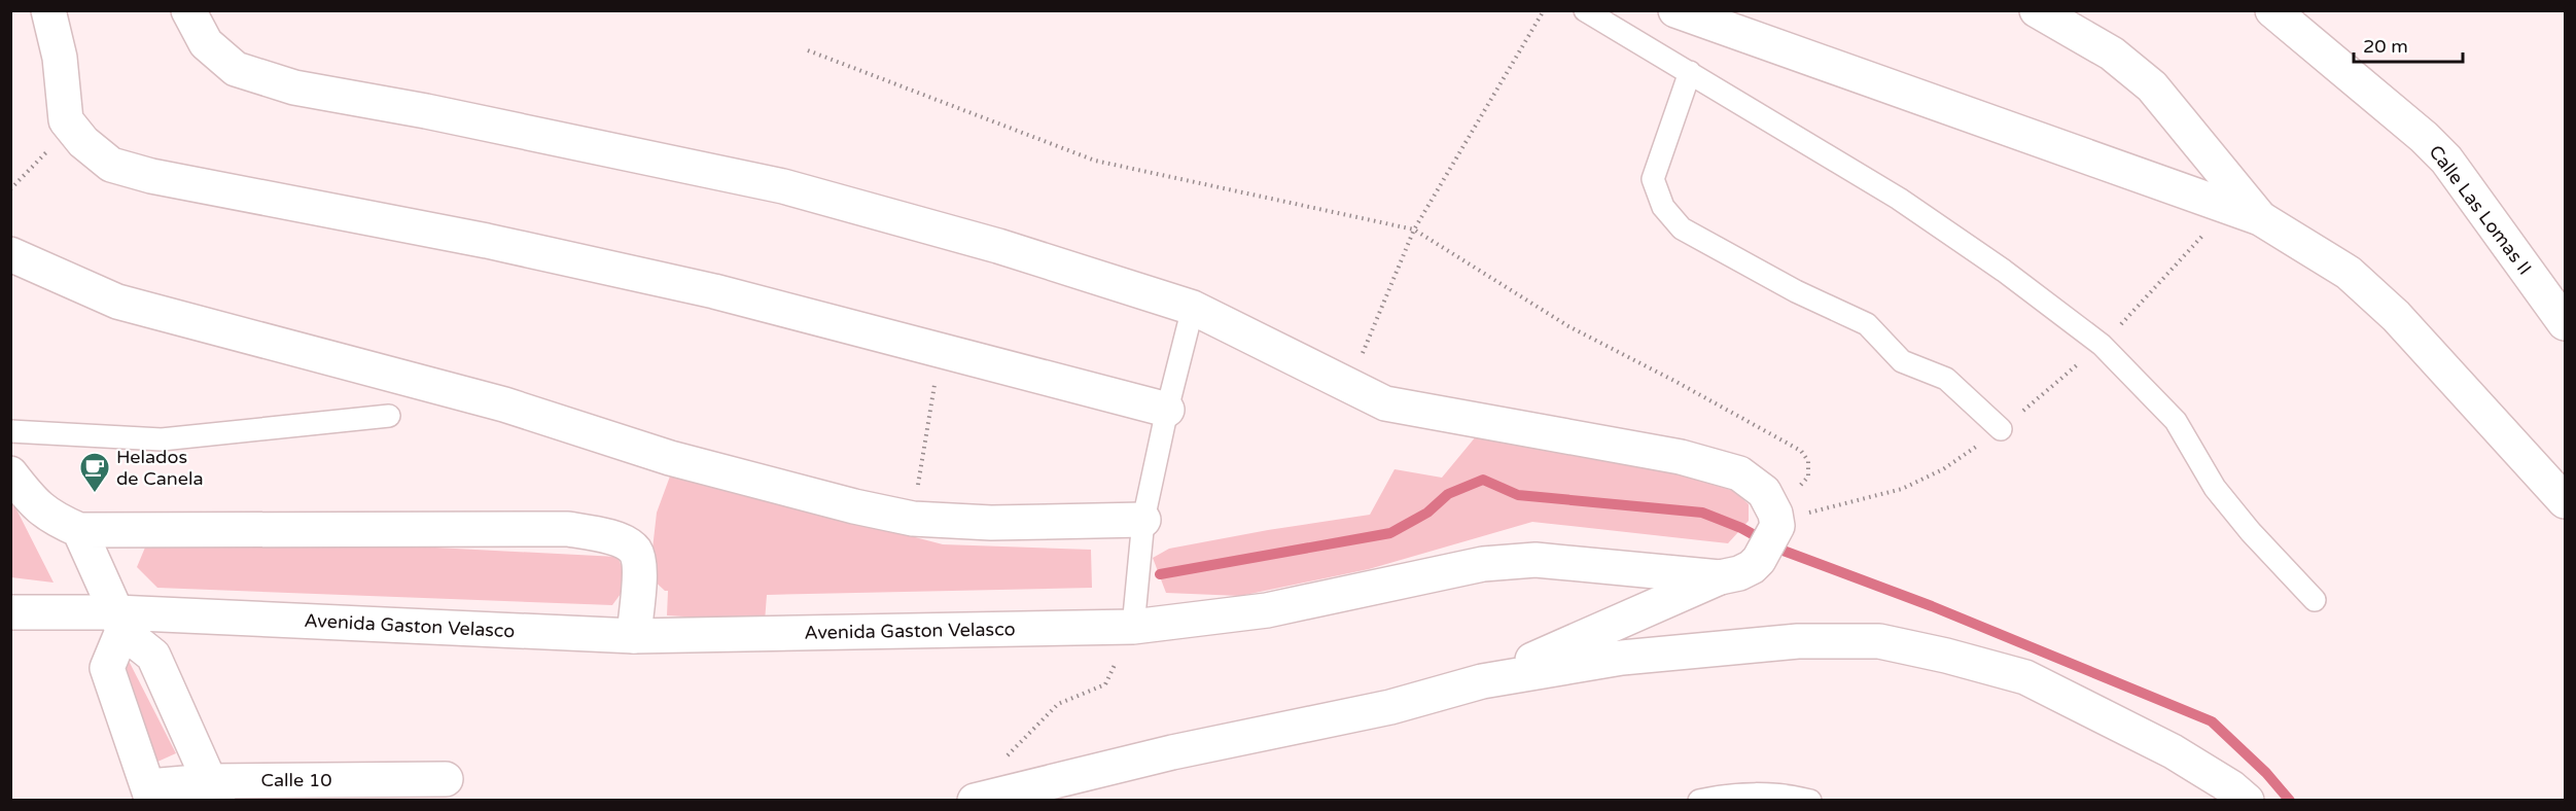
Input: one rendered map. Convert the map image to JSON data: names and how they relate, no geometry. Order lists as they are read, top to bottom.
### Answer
{
  "streets": {
    "street": ["Calle Las Lomas II", "Avenida Gaston Velasco", "Calle 10"]
  },
  "places": {
    "cafe": ["Helados de Canela"]
  },
  "scale_bar": "20 m"
}
